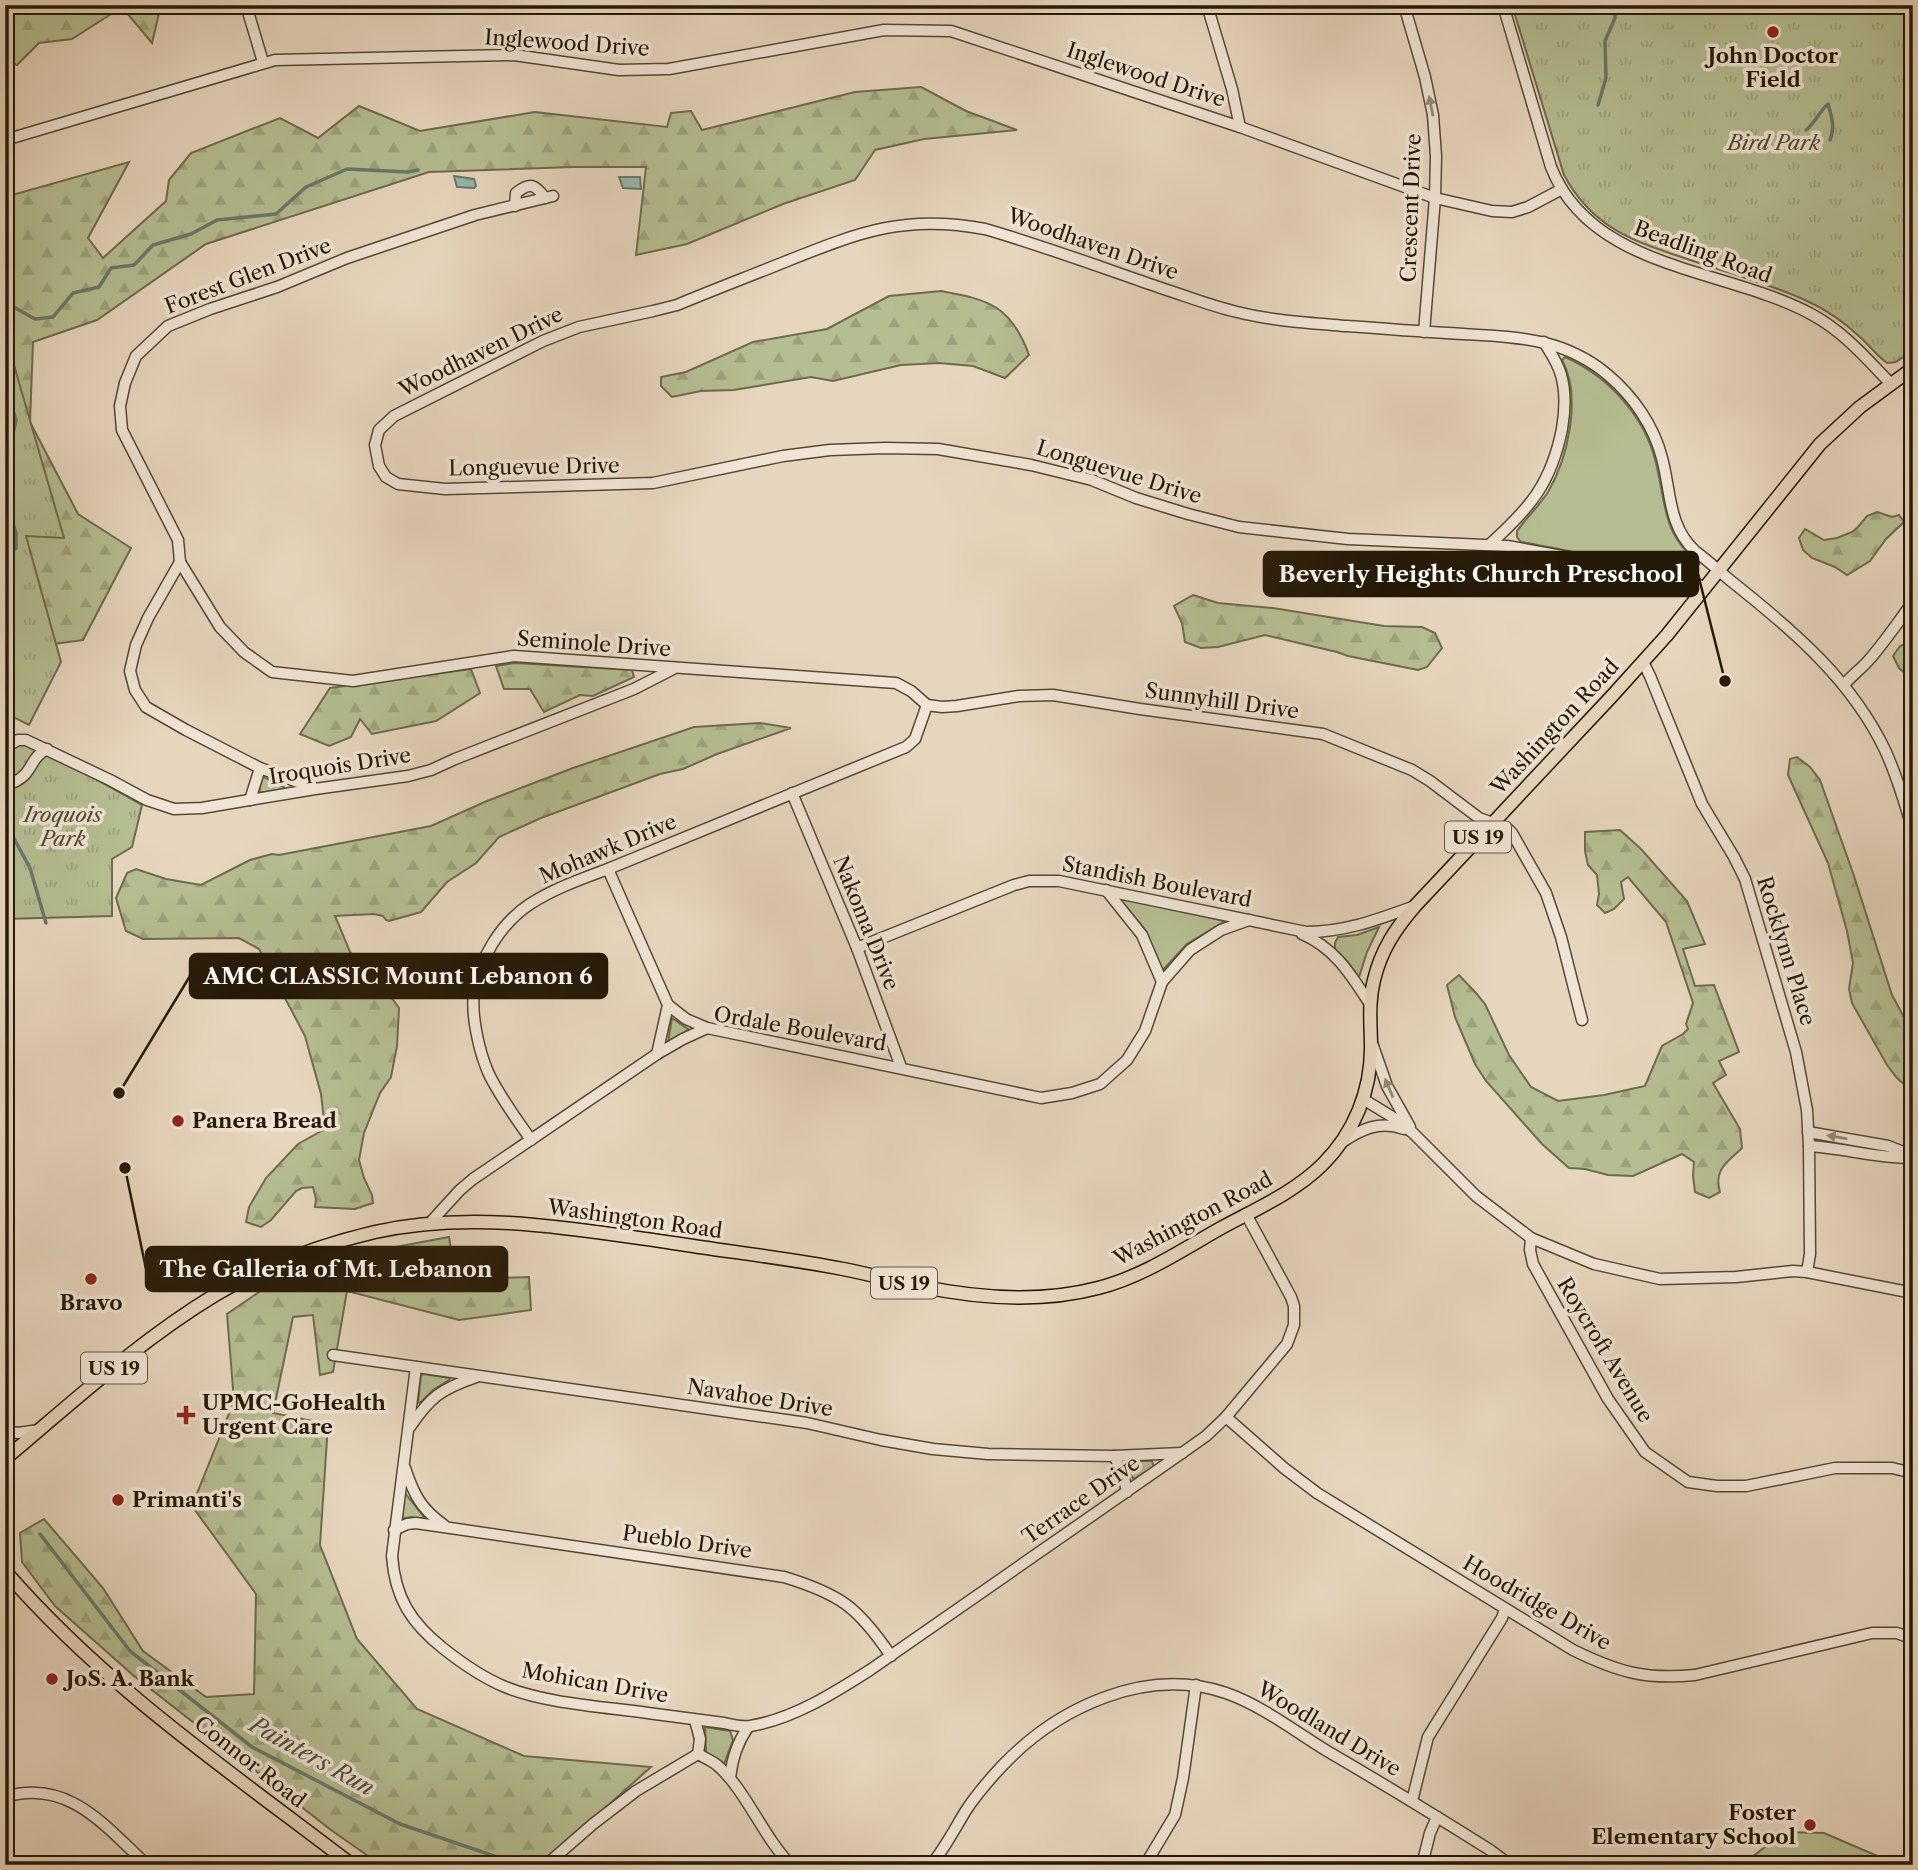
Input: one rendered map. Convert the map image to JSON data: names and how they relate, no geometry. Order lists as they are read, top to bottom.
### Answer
{
  "streets": {
    "main road": ["Washington Road", "US 19", "Connor Road"],
    "street": [
      "Inglewood Drive",
      "Crescent Drive",
      "Woodhaven Drive",
      "Beadling Road",
      "Forest Glen Drive",
      "Longuevue Drive",
      "Seminole Drive",
      "Sunnyhill Drive",
      "Iroquois Drive",
      "Mohawk Drive",
      "Standish Boulevard",
      "Nakoma Drive",
      "Rocklynn Place",
      "Ordale Boulevard",
      "Roycroft Avenue",
      "Navahoe Drive",
      "Terrace Drive",
      "Pueblo Drive",
      "Hoodridge Drive",
      "Mohican Drive",
      "Woodland Drive"
    ]
  },
  "crossings": [
    ["Inglewood Drive", "Crescent Drive"],
    ["Inglewood Drive", "Beadling Road"],
    ["Crescent Drive", "Woodhaven Drive"],
    ["Woodhaven Drive", "Longuevue Drive"],
    ["Woodhaven Drive", "Washington Road"],
    ["Beadling Road", "Washington Road"],
    ["Forest Glen Drive", "Seminole Drive"],
    ["Longuevue Drive", "Washington Road"],
    ["Seminole Drive", "Sunnyhill Drive"],
    ["Seminole Drive", "Iroquois Drive"],
    ["Seminole Drive", "Mohawk Drive"],
    ["Sunnyhill Drive", "Washington Road"],
    ["Sunnyhill Drive", "Mohawk Drive"],
    ["Washington Road", "Standish Boulevard"],
    ["Washington Road", "Rocklynn Place"],
    ["Washington Road", "Ordale Boulevard"],
    ["Washington Road", "Terrace Drive"],
    ["Mohawk Drive", "Nakoma Drive"],
    ["Mohawk Drive", "Ordale Boulevard"],
    ["Standish Boulevard", "Nakoma Drive"],
    ["Standish Boulevard", "Ordale Boulevard"],
    ["Nakoma Drive", "Ordale Boulevard"],
    ["Navahoe Drive", "Terrace Drive"],
    ["Navahoe Drive", "Mohican Drive"],
    ["Terrace Drive", "Pueblo Drive"],
    ["Terrace Drive", "Hoodridge Drive"],
    ["Terrace Drive", "Mohican Drive"],
    ["Pueblo Drive", "Mohican Drive"]
  ],
  "one_way": ["Crescent Drive"],
  "water": ["Painters Run"],
  "parks": ["Bird Park", "Iroquois Park"],
  "places": {
    "other": [
      "John Doctor Field",
      "Beverly Heights Church Preschool",
      "AMC CLASSIC Mount Lebanon 6",
      "Panera Bread",
      "The Galleria of Mt. Lebanon",
      "Bravo",
      "Primanti's",
      "JoS. A. Bank",
      "Foster Elementary School"
    ],
    "health": ["UPMC-GoHealth Urgent Care"]
  }
}
